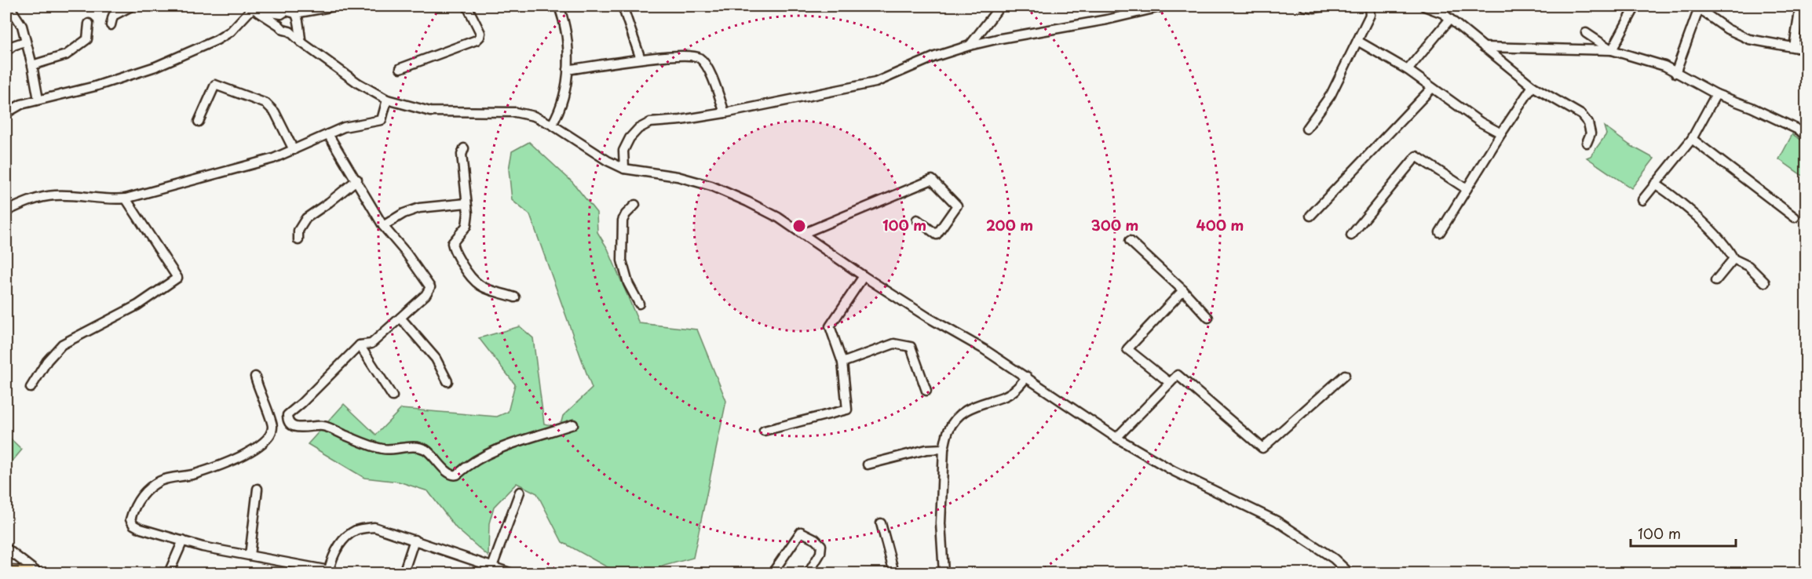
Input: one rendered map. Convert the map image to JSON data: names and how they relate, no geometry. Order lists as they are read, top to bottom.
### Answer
{
  "scale_bar": "100 m",
  "rings": [
    "100 m",
    "200 m",
    "300 m",
    "400 m"
  ]
}
